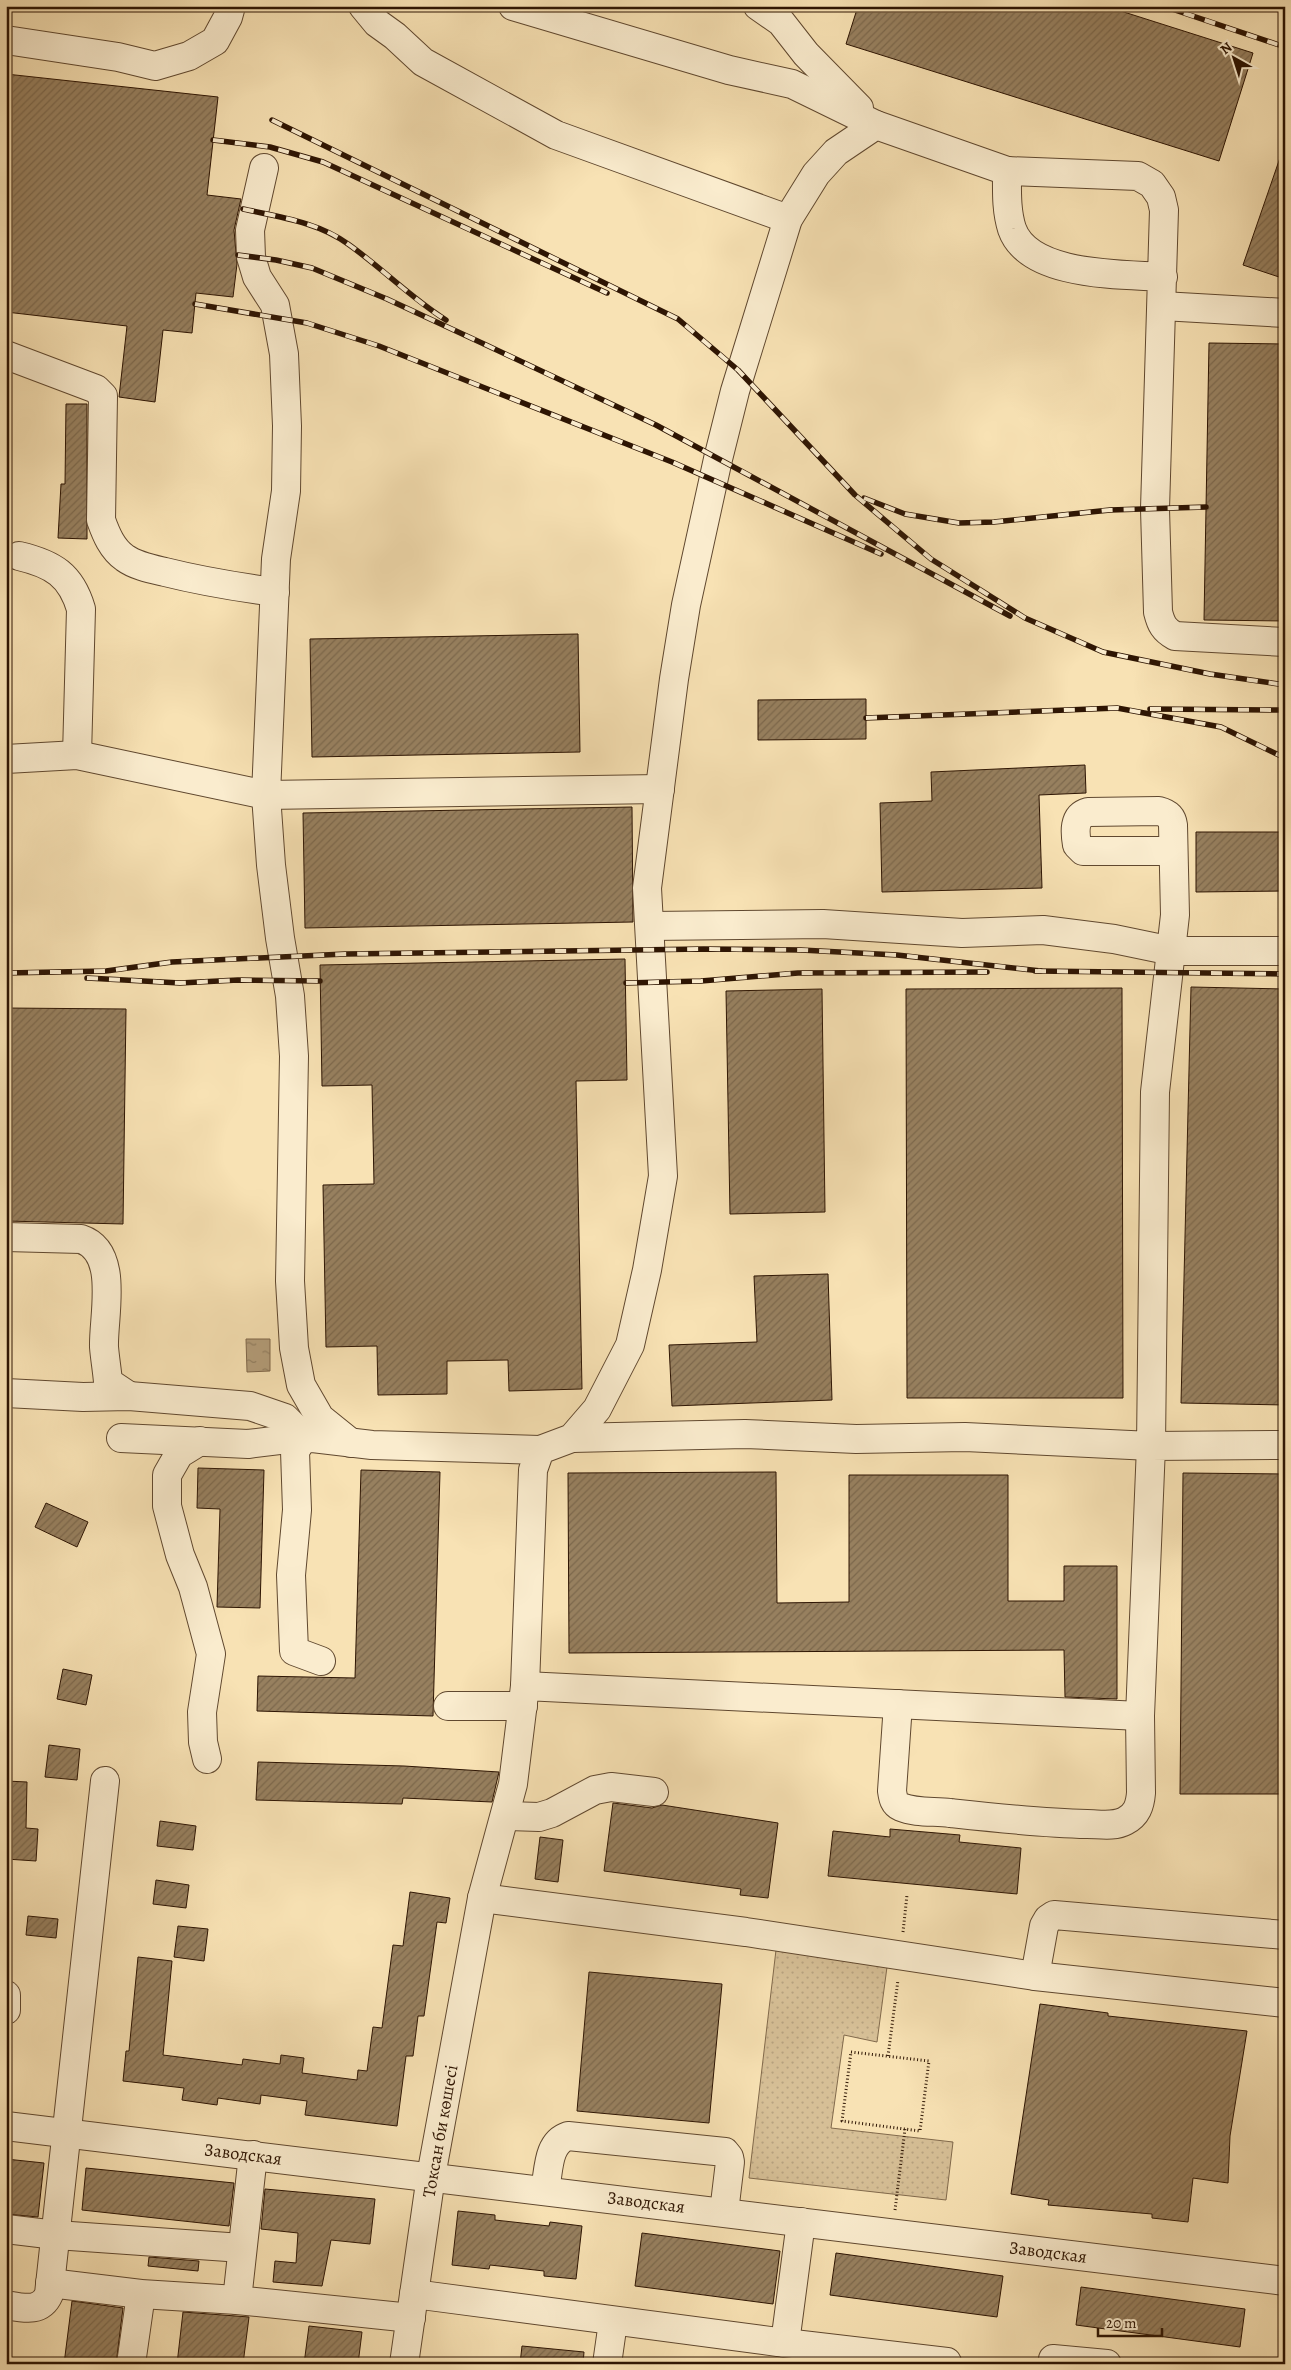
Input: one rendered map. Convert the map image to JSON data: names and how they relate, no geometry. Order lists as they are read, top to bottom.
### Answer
{
  "streets": {
    "street": ["Токсан би көшесі", "Заводская"]
  },
  "crossings": [
    ["Токсан би көшесі", "Заводская"]
  ],
  "scale_bar": "20 m",
  "north": "top left"
}
